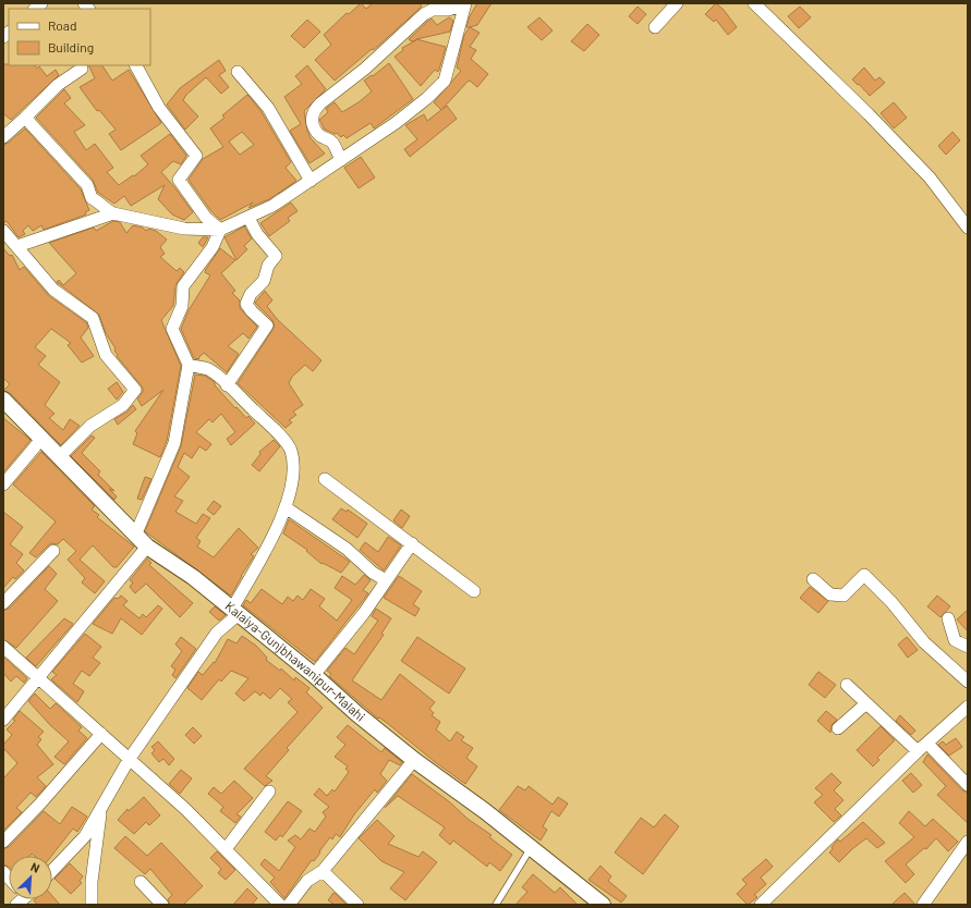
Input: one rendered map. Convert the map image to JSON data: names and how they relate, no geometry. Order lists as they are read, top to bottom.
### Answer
{
  "streets": {
    "street": ["Kalaiya-Gunjbhawanipur-Malahi"]
  },
  "legend": ["Road", "Building"],
  "north": "top right"
}
